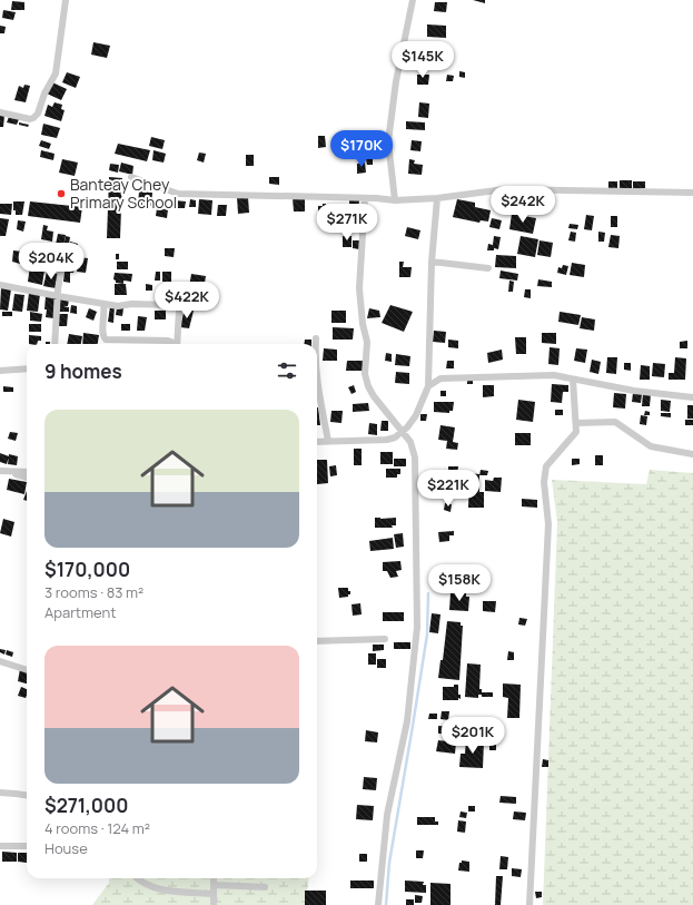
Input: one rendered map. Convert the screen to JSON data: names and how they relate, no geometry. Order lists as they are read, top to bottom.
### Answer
{
  "places": ["Banteay Chey Primary School"],
  "page": {
    "price": [
      "$145K",
      "$170K",
      "$242K",
      "$271K",
      "$204K",
      "$422K",
      "$221K",
      "$158K",
      "$201K"
    ],
    "heading": "9 homes",
    "list": [
      {
        "name": "$170,000",
        "note": "3 rooms · 83 m² · Apartment"
      },
      {
        "name": "$271,000",
        "note": "4 rooms · 124 m² · House"
      }
    ]
  }
}
